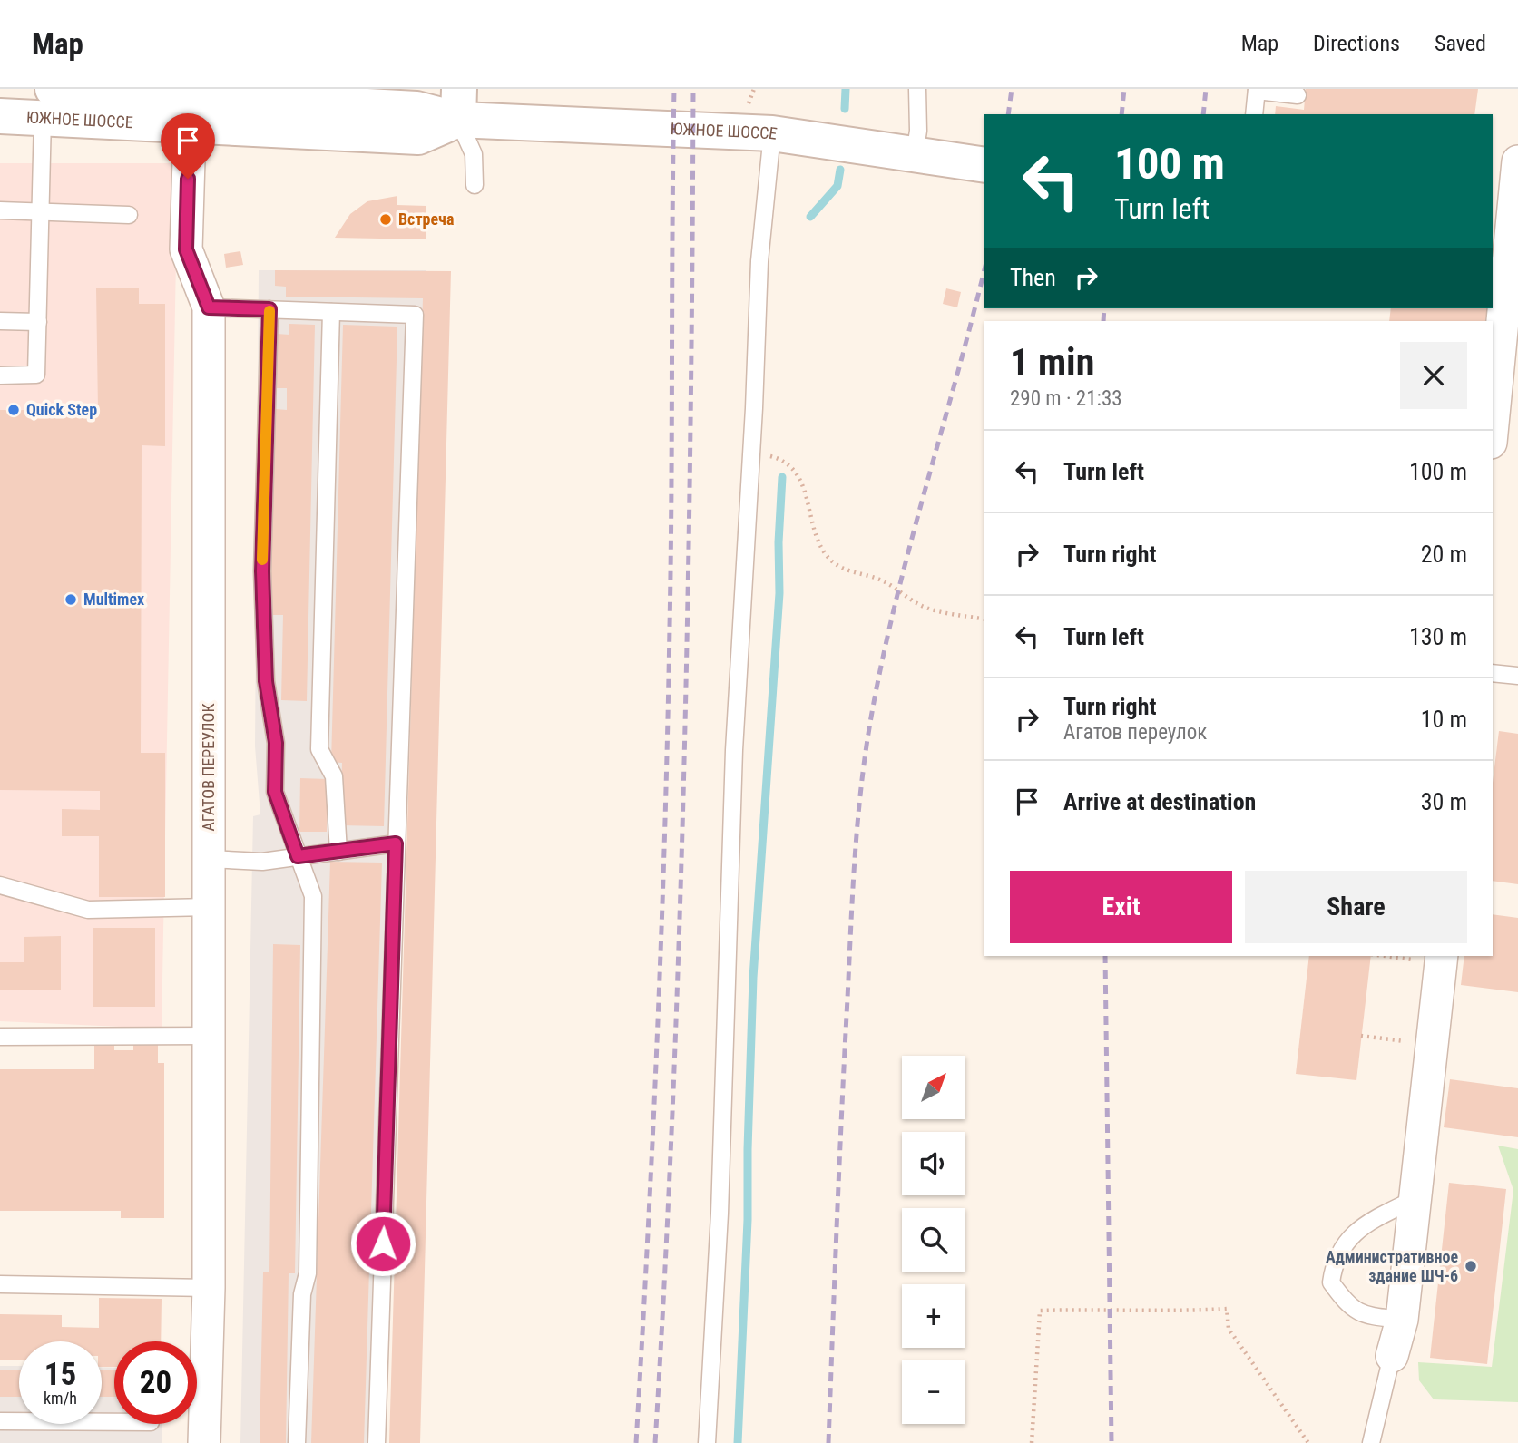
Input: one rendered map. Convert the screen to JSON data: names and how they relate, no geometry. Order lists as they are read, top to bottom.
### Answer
{
  "streets": {
    "street": ["ЮЖНОЕ ШОССЕ", "АГАТОВ ПЕРЕУЛОК"]
  },
  "crossings": [
    ["ЮЖНОЕ ШОССЕ", "АГАТОВ ПЕРЕУЛОК"]
  ],
  "places": [
    "Встреча",
    "Quick Step",
    "Multimex",
    "Административное здание ШЧ-6"
  ],
  "north": "top right",
  "page": {
    "header": "Map",
    "nav": ["Map", "Directions", "Saved"],
    "turn": ["100 m", "Turn left"],
    "then": "Then",
    "heading": ["1 min", "290 m · 21:33"],
    "list": [
      {
        "name": "Turn left",
        "value": "100 m"
      },
      {
        "name": "Turn right",
        "value": "20 m"
      },
      {
        "name": "Turn left",
        "value": "130 m"
      },
      {
        "name": "Turn right",
        "note": "Агатов переулок",
        "value": "10 m"
      },
      {
        "name": "Arrive at destination",
        "value": "30 m"
      }
    ],
    "buttons": ["Exit", "Share"],
    "map_buttons": ["+", "−"],
    "speed": "15 km/h",
    "limit": "20"
  }
}
